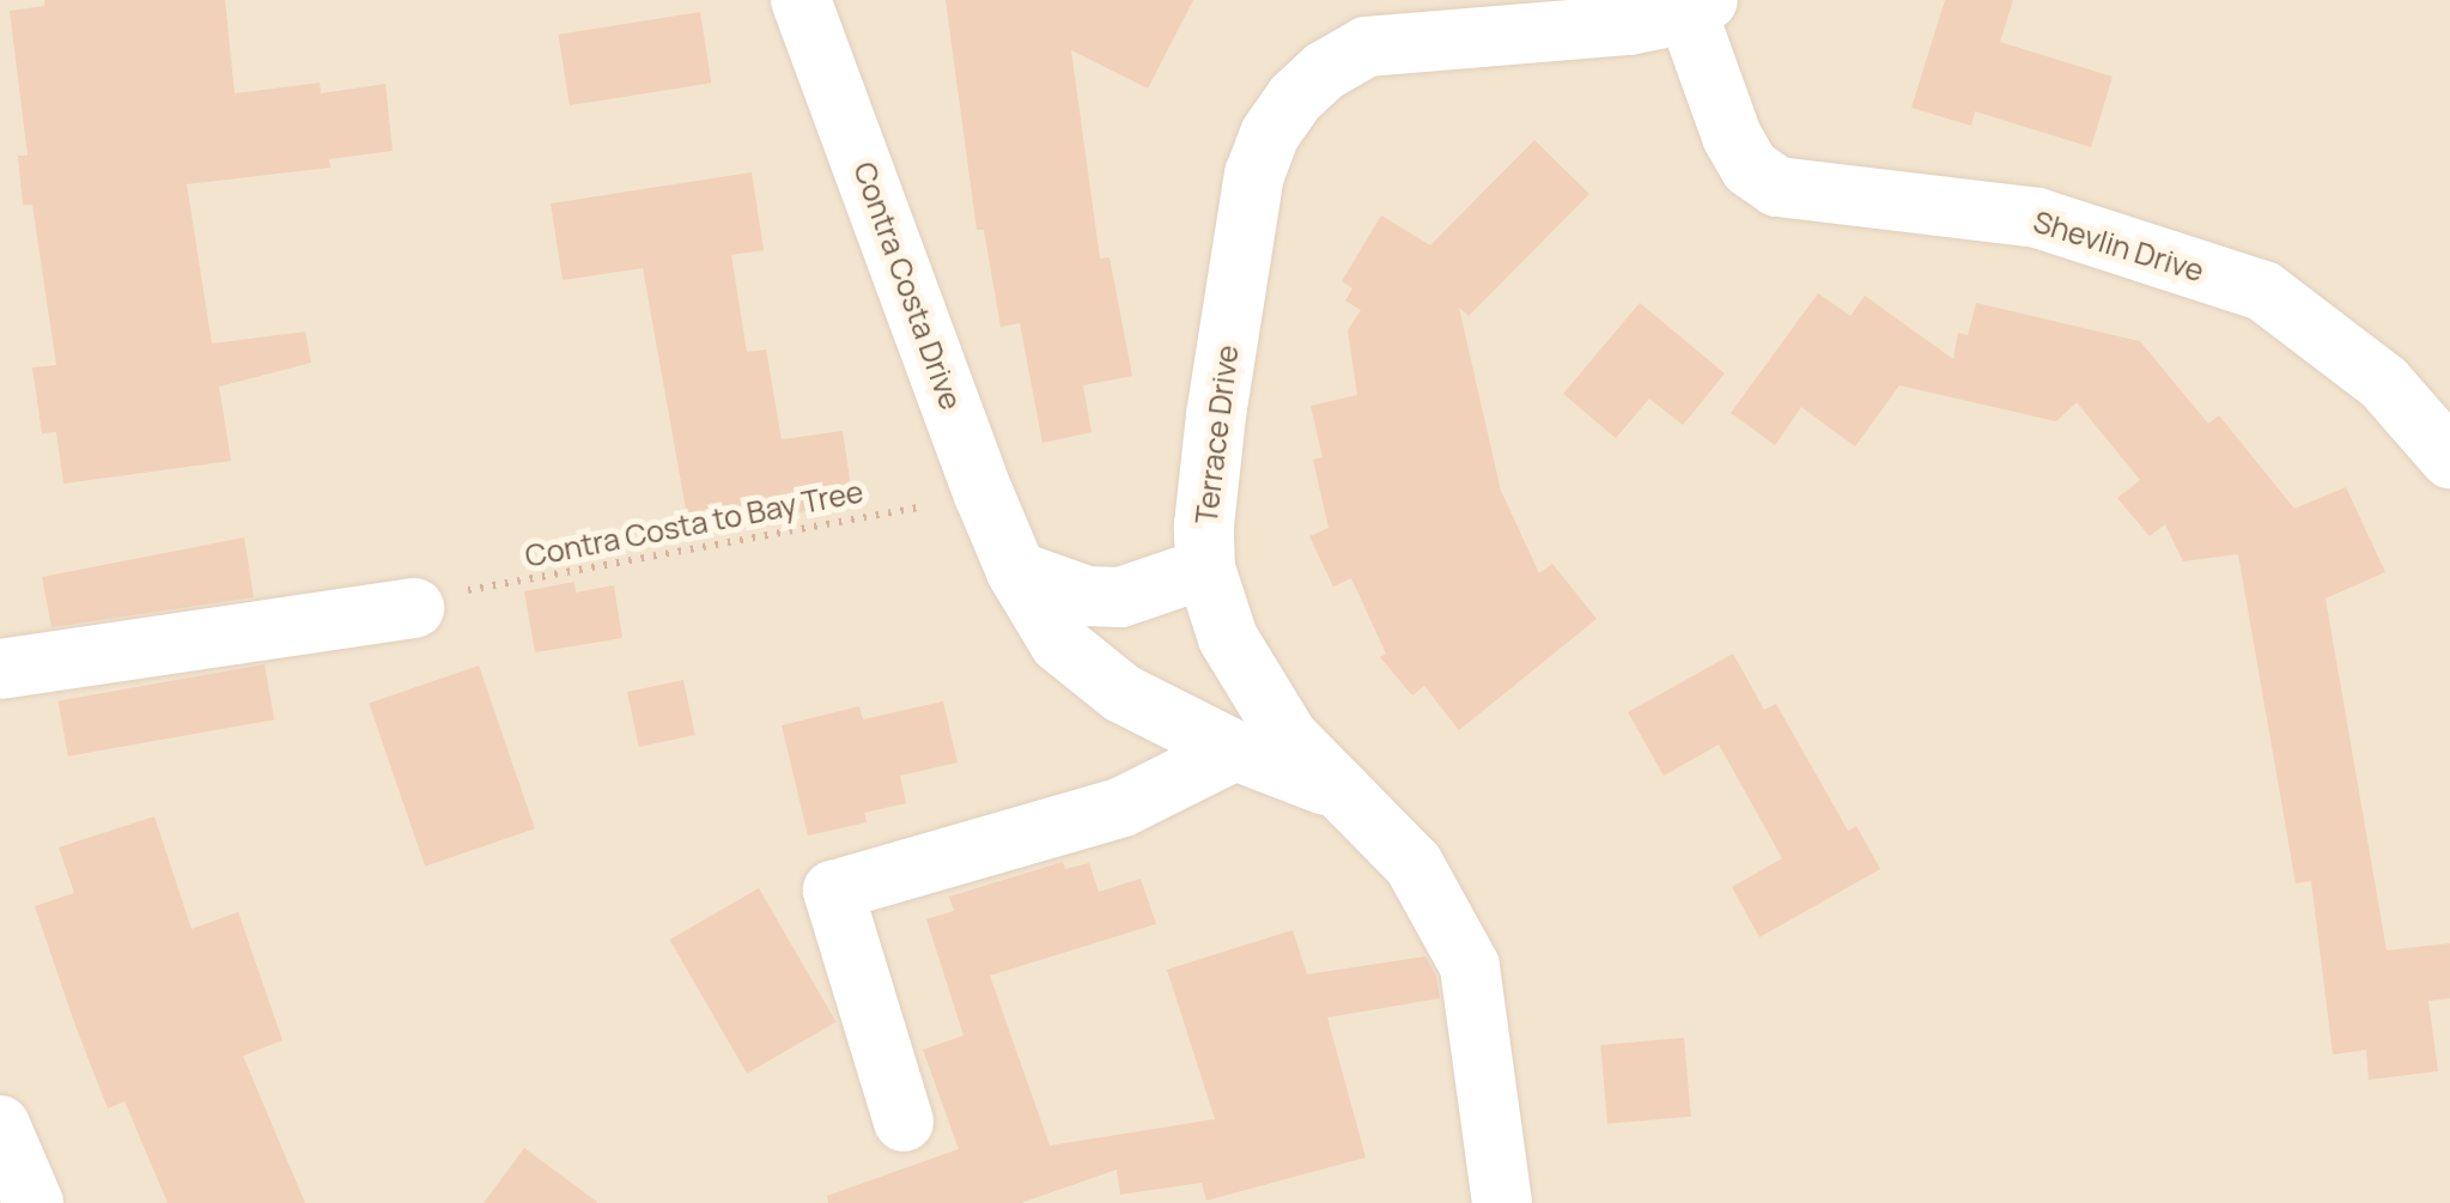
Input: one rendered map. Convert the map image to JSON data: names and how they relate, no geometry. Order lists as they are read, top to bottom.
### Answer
{
  "streets": {
    "street": ["Shevlin Drive", "Contra Costa Drive", "Terrace Drive"],
    "path": ["Contra Costa to Bay Tree"]
  },
  "crossings": [
    ["Shevlin Drive", "Terrace Drive"],
    ["Contra Costa Drive", "Terrace Drive"],
    ["Contra Costa Drive", "Contra Costa to Bay Tree"]
  ]
}
